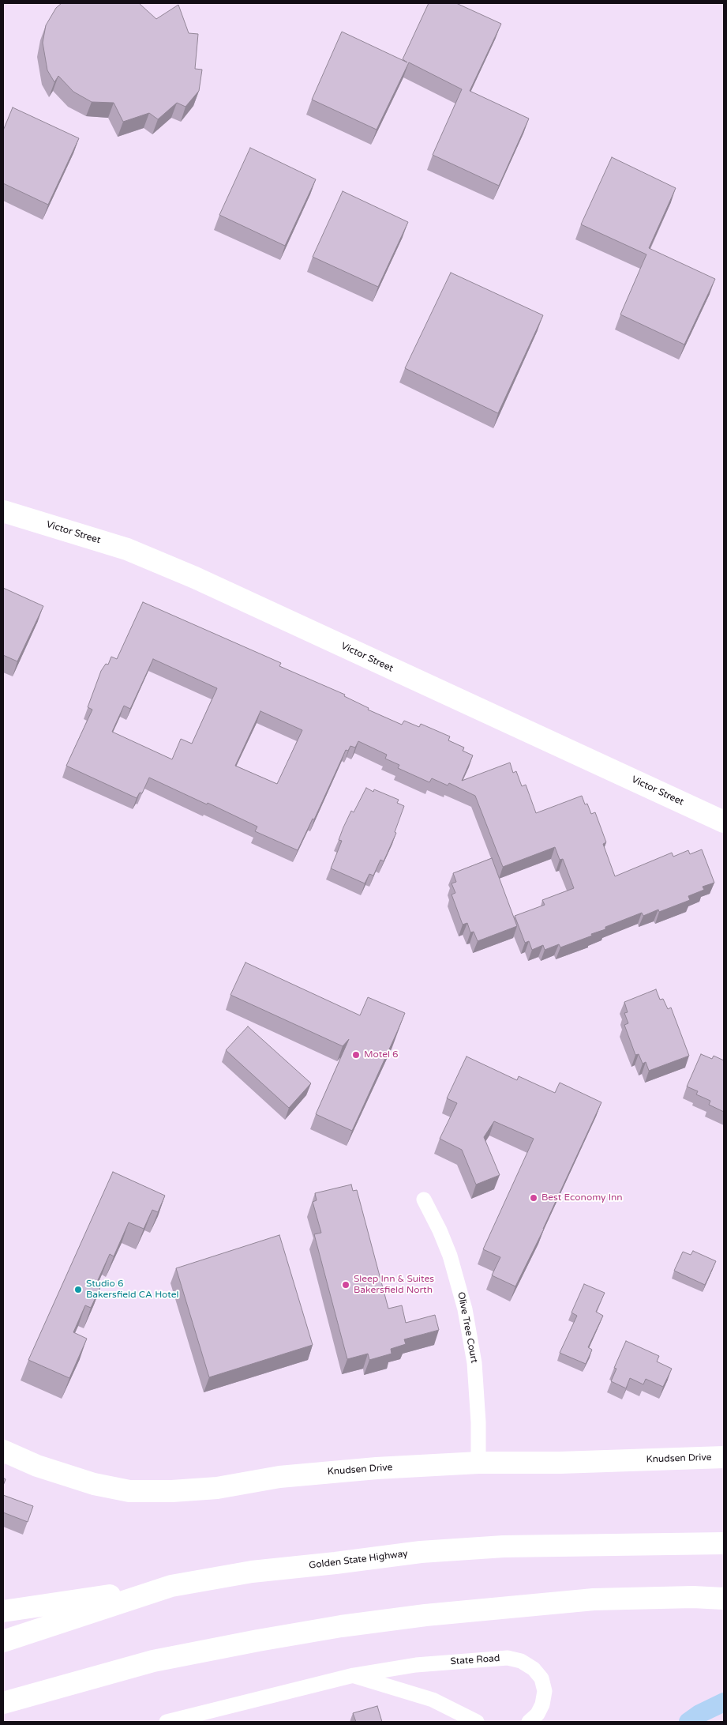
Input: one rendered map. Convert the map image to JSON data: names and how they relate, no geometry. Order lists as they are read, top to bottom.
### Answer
{
  "streets": {
    "main road": ["Victor Street", "Knudsen Drive", "Golden State Highway"],
    "street": ["Olive Tree Court", "State Road"]
  },
  "crossings": [
    ["Olive Tree Court", "Knudsen Drive"]
  ],
  "places": [
    "Motel 6",
    "Best Economy Inn",
    "Sleep Inn & Suites Bakersfield North",
    "Studio 6 Bakersfield CA Hotel"
  ]
}
